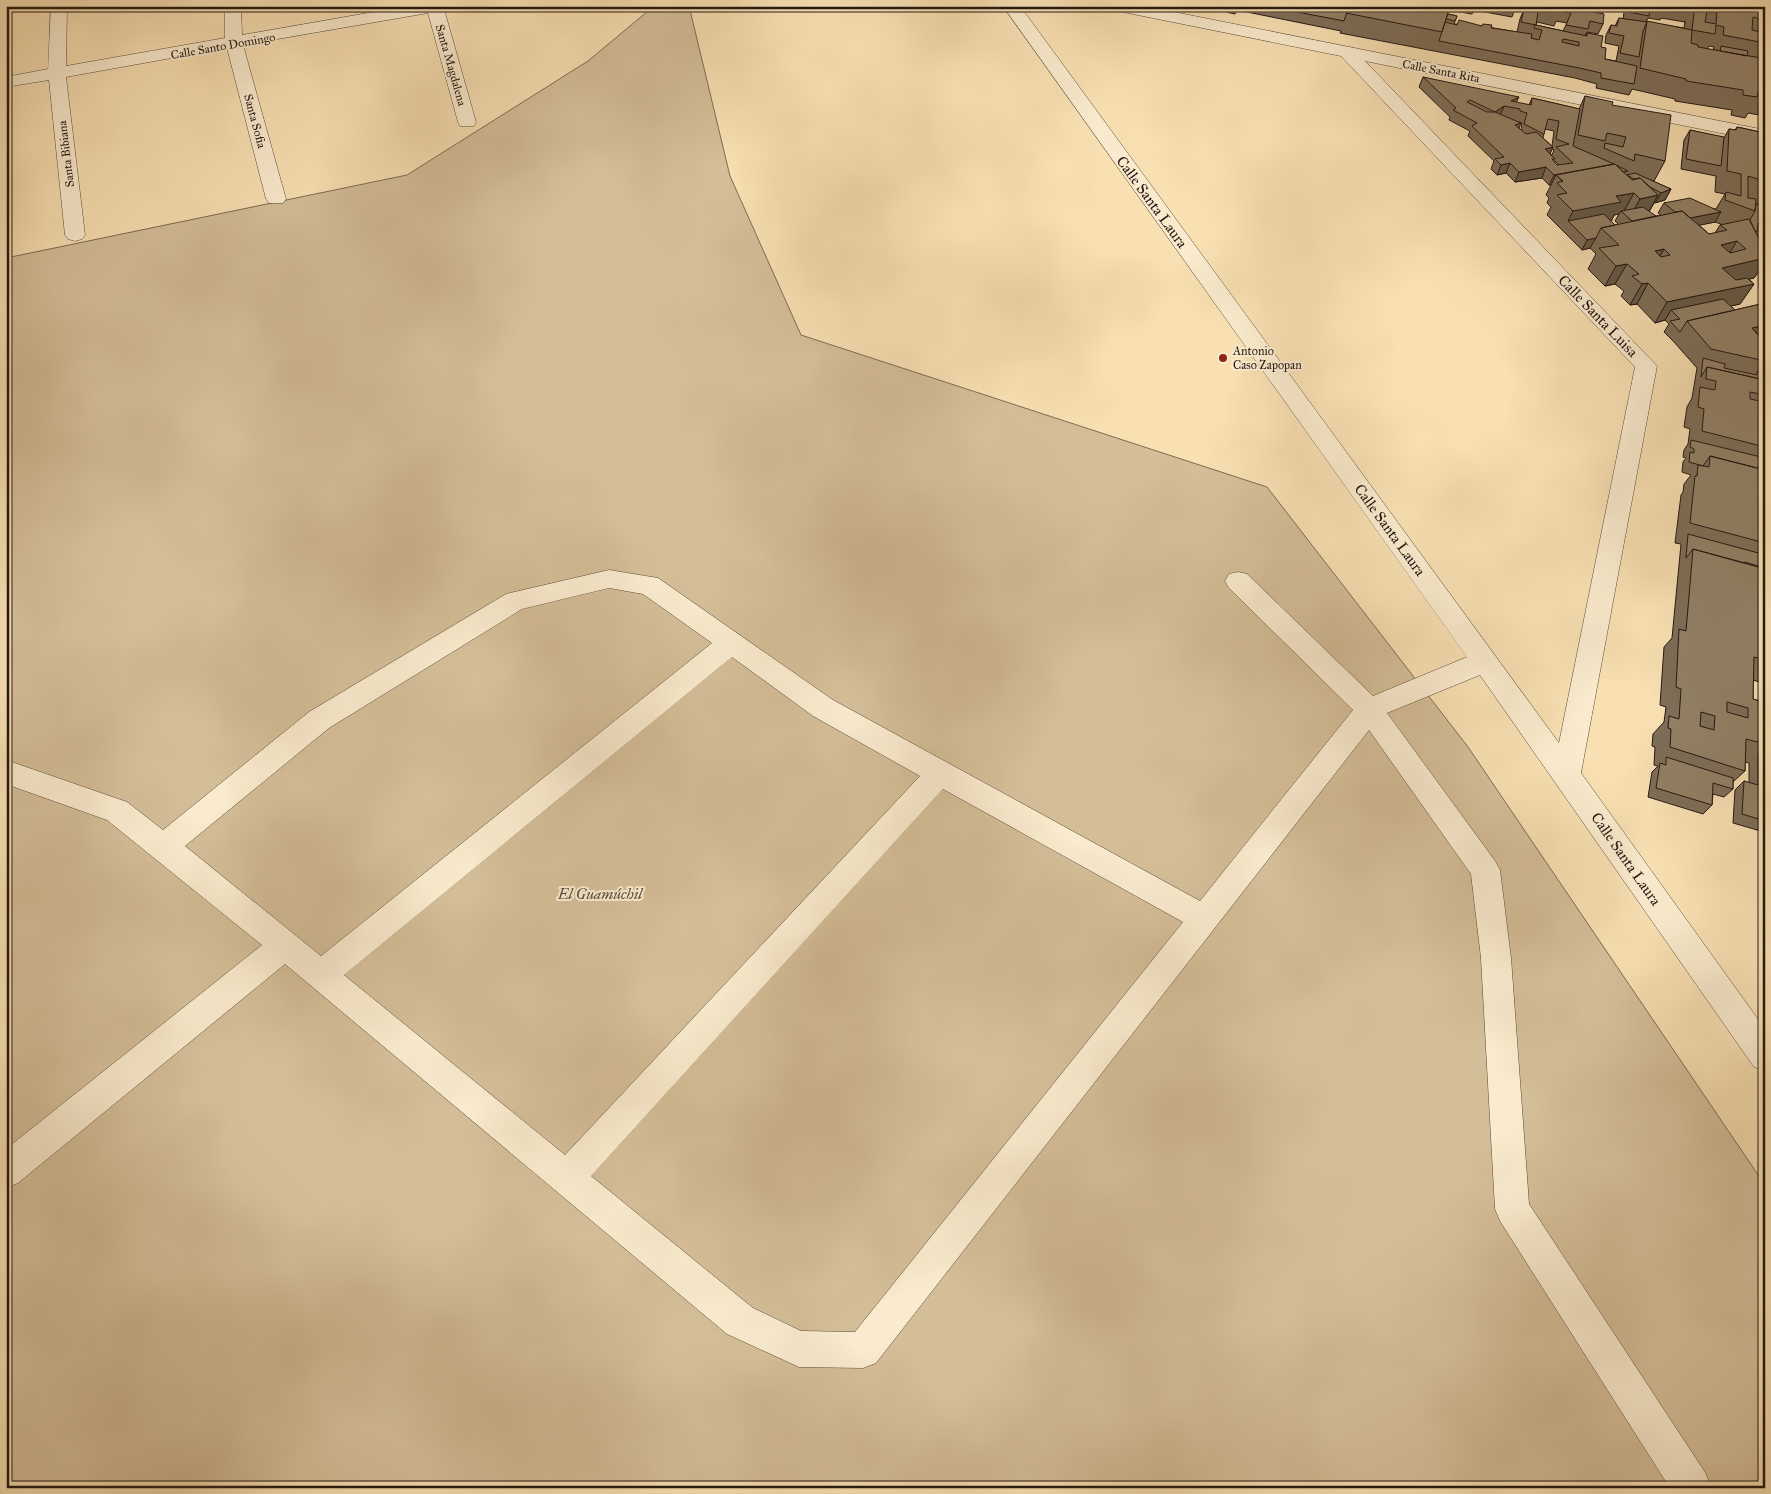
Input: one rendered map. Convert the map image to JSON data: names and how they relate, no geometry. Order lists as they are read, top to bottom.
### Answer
{
  "streets": {
    "street": [
      "Calle Santo Domingo",
      "Santa Magdalena",
      "Calle Santa Rita",
      "Santa Sofia",
      "Santa Bibiana",
      "Calle Santa Laura",
      "Calle Santa Luisa"
    ]
  },
  "crossings": [
    ["Calle Santo Domingo", "Santa Magdalena"],
    ["Calle Santo Domingo", "Santa Sofia"],
    ["Calle Santo Domingo", "Santa Bibiana"],
    ["Calle Santa Rita", "Calle Santa Luisa"],
    ["Calle Santa Laura", "Calle Santa Luisa"]
  ],
  "parks": ["El Guamúchil"],
  "places": ["Antonio Caso Zapopan"]
}
